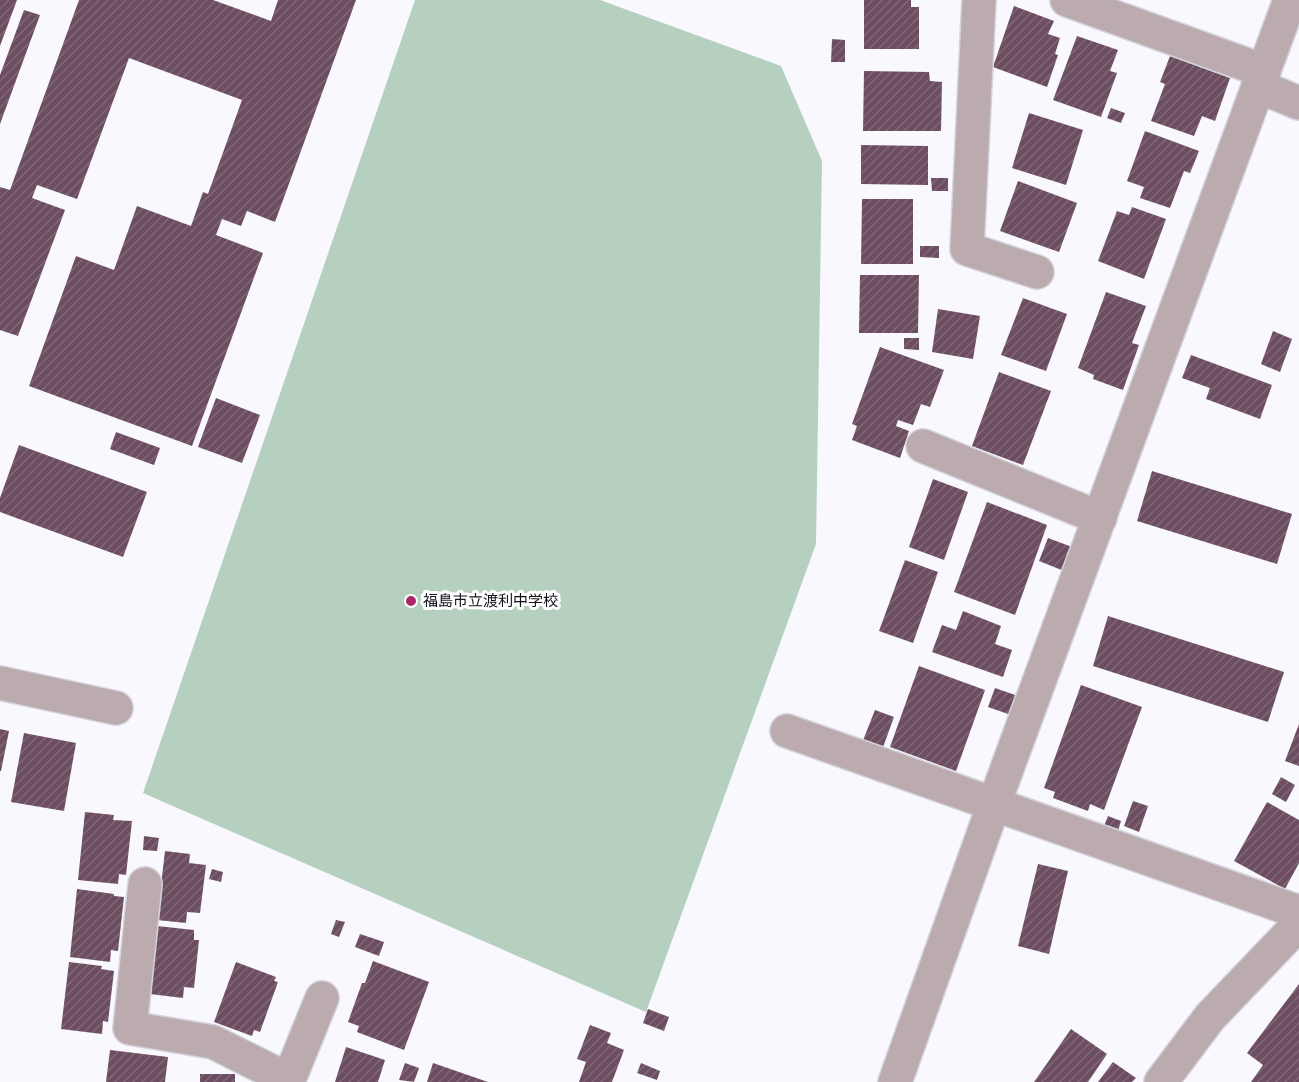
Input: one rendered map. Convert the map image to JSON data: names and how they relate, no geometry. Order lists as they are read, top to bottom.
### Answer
{
  "places": ["福島市立渡利中学校"]
}
